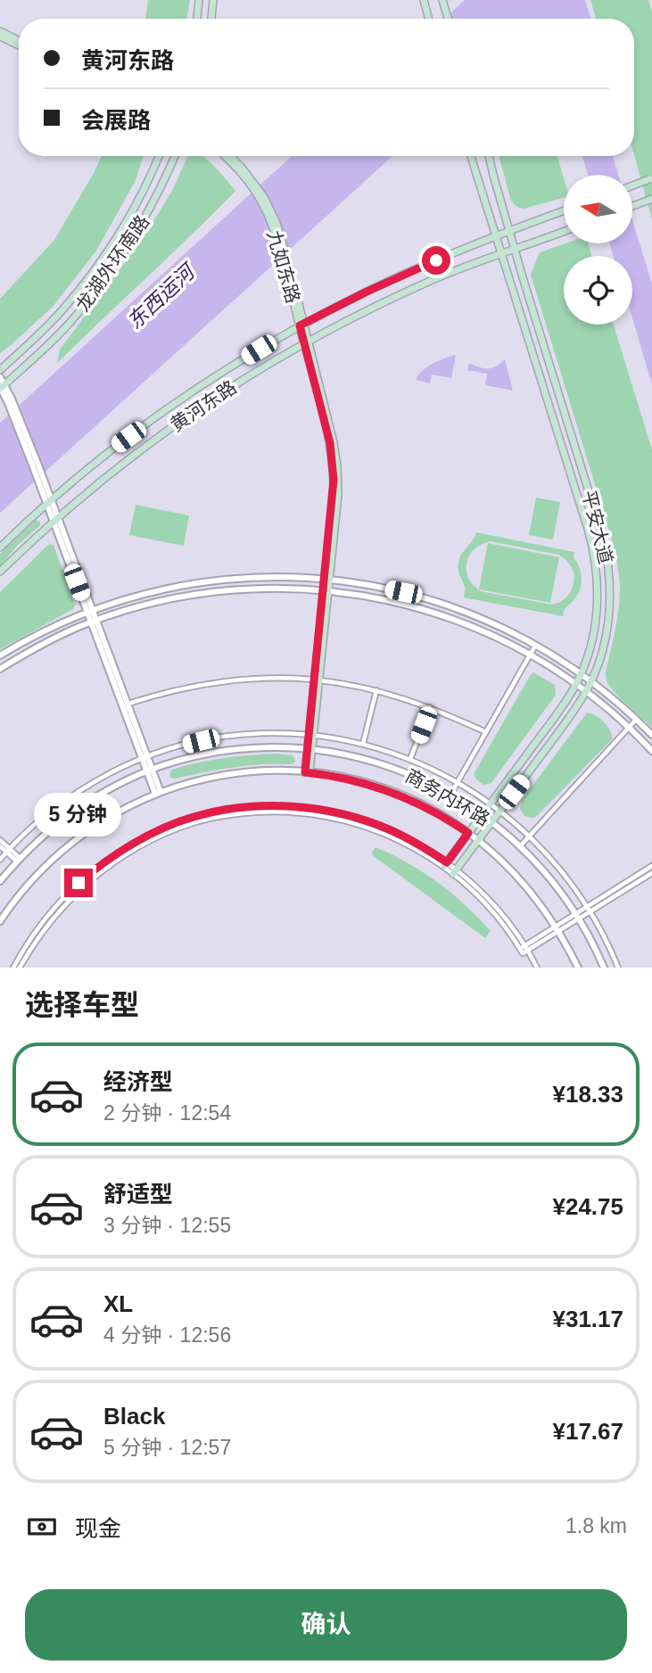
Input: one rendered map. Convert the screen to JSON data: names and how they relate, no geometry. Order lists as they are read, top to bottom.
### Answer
{
  "streets": {
    "main road": [
      "龙湖外环南路",
      "九如东路",
      "黄河东路",
      "平安大道"
    ],
    "street": ["商务内环路"]
  },
  "crossings": [
    ["九如东路", "黄河东路"],
    ["九如东路", "商务内环路"],
    ["黄河东路", "平安大道"],
    ["平安大道", "商务内环路"]
  ],
  "water": ["东西运河"],
  "north": "left",
  "page": {
    "banner": ["黄河东路", "会展路"],
    "bubble": "5 分钟",
    "heading": "选择车型",
    "list": [
      {
        "name": "经济型",
        "note": "2 分钟 · 12:54",
        "value": "¥18.33"
      },
      {
        "name": "舒适型",
        "note": "3 分钟 · 12:55",
        "value": "¥24.75"
      },
      {
        "name": "XL",
        "note": "4 分钟 · 12:56",
        "value": "¥31.17"
      },
      {
        "name": "Black",
        "note": "5 分钟 · 12:57",
        "value": "¥17.67"
      }
    ],
    "pay": ["现金", "1.8 km"],
    "buttons": "确认"
  }
}
